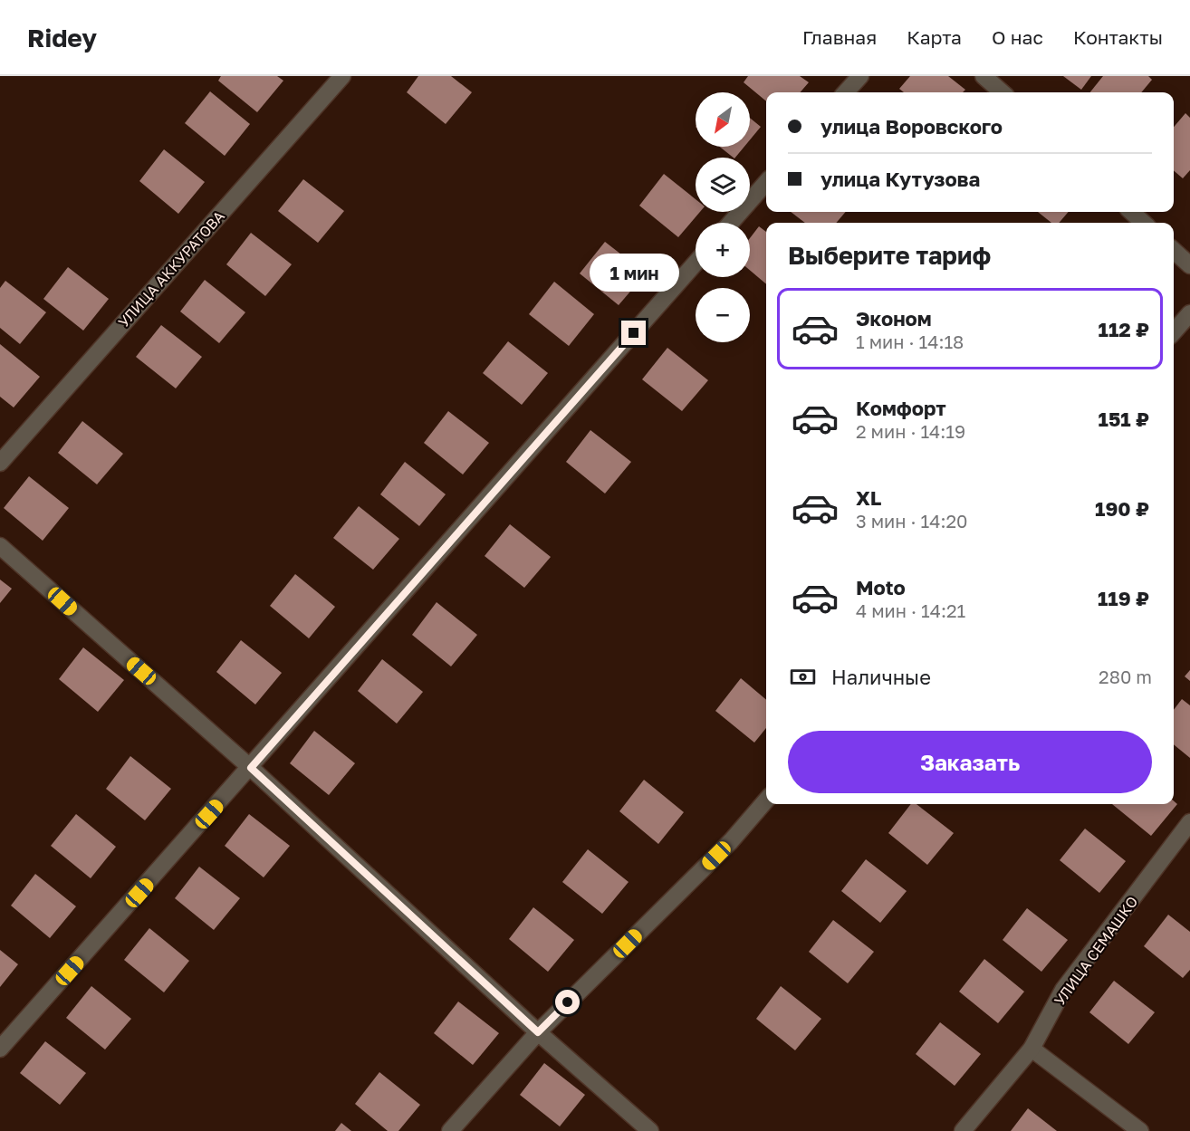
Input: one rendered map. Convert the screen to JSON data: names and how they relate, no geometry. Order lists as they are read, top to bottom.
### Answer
{
  "streets": {
    "street": ["УЛИЦА АККУРАТОВА", "УЛИЦА СЕМАШКО"]
  },
  "north": "bottom left",
  "page": {
    "header": "Ridey",
    "nav": [
      "Главная",
      "Карта",
      "О нас",
      "Контакты"
    ],
    "map_buttons": ["+", "−"],
    "banner": ["улица Воровского", "улица Кутузова"],
    "heading": "Выберите тариф",
    "bubble": "1 мин",
    "list": [
      {
        "name": "Эконом",
        "note": "1 мин · 14:18",
        "value": "112 ₽"
      },
      {
        "name": "Комфорт",
        "note": "2 мин · 14:19",
        "value": "151 ₽"
      },
      {
        "name": "XL",
        "note": "3 мин · 14:20",
        "value": "190 ₽"
      },
      {
        "name": "Moto",
        "note": "4 мин · 14:21",
        "value": "119 ₽"
      }
    ],
    "pay": ["Наличные", "280 m"],
    "buttons": "Заказать"
  }
}
